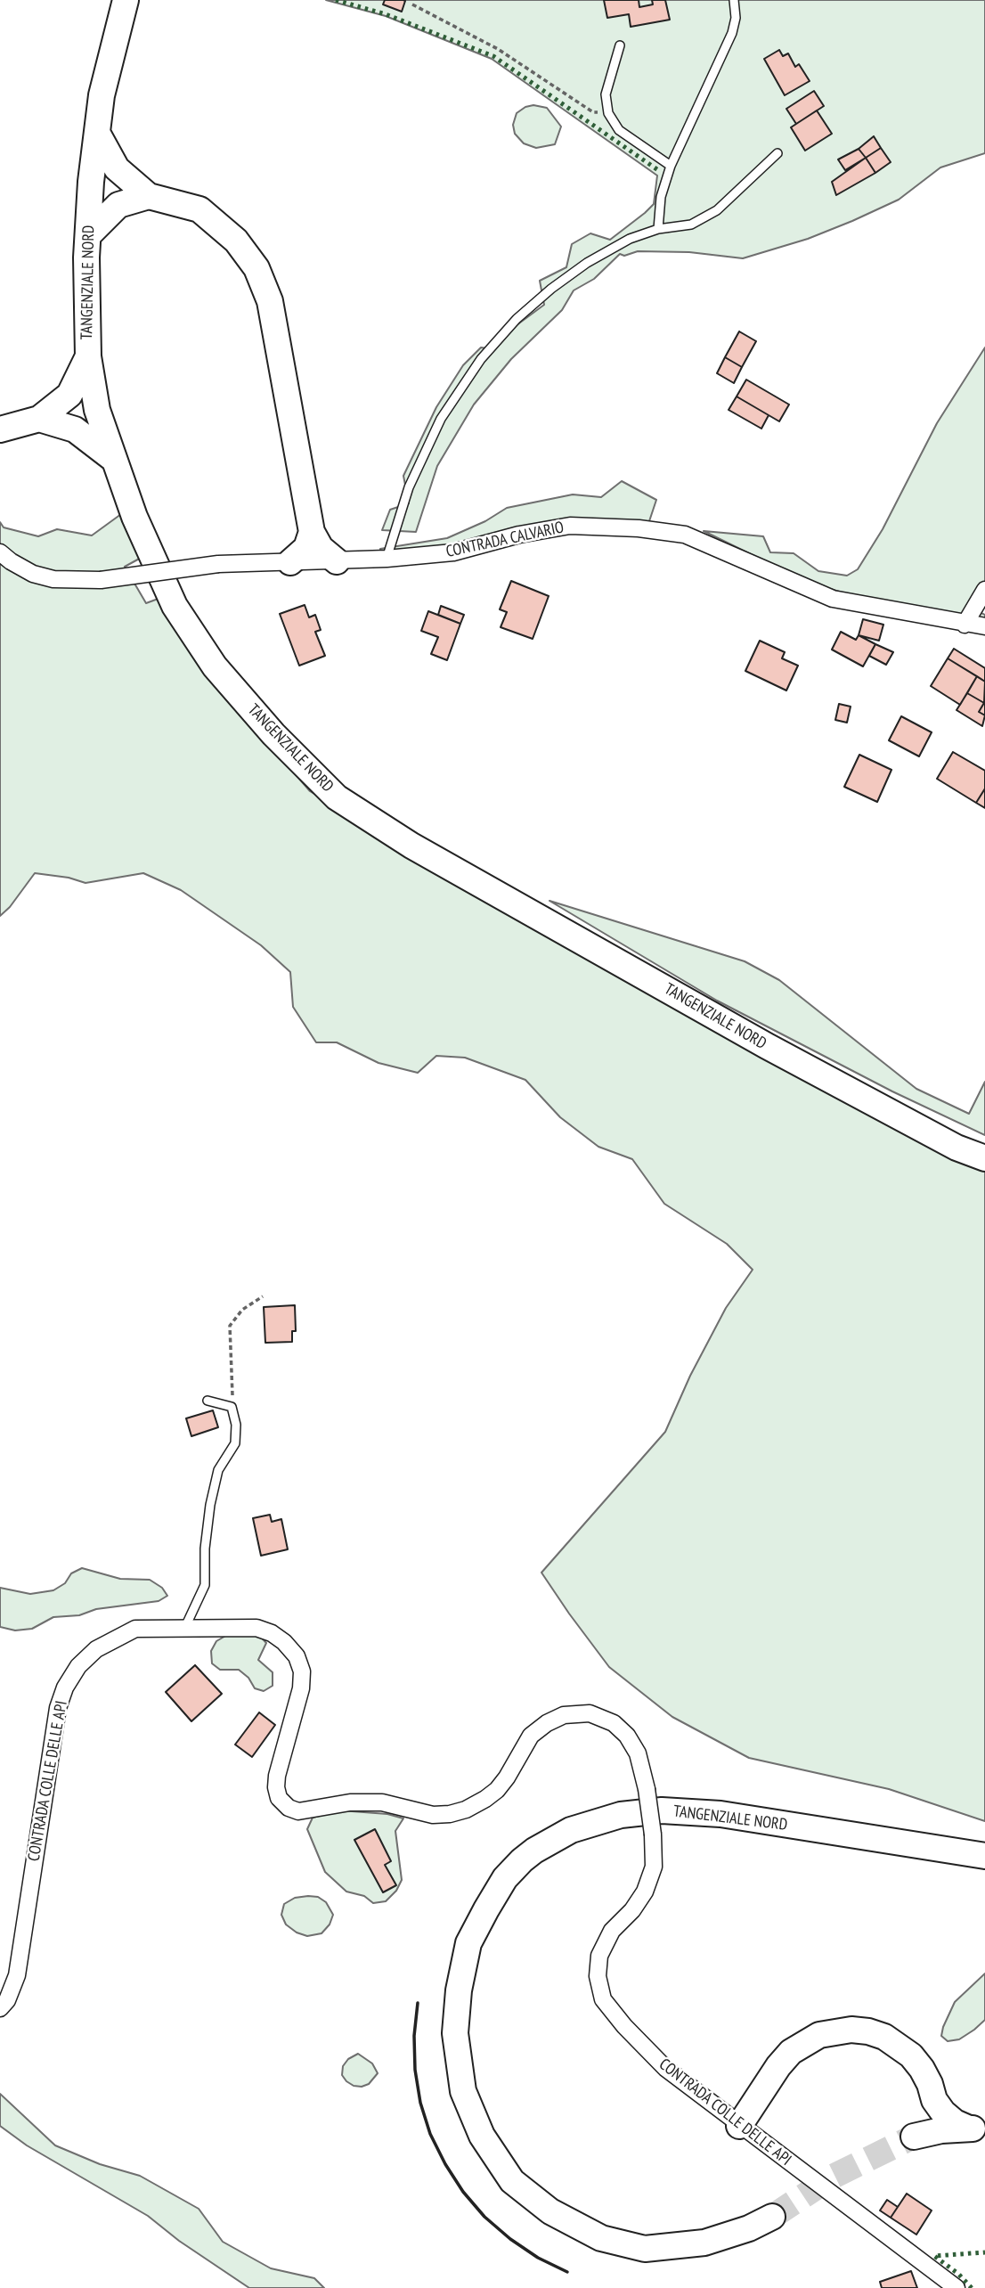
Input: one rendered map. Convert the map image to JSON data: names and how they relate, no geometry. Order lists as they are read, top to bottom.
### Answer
{
  "streets": {
    "main road": ["TANGENZIALE NORD"],
    "street": ["CONTRADA CALVARIO", "CONTRADA COLLE DELLE API"]
  }
}
